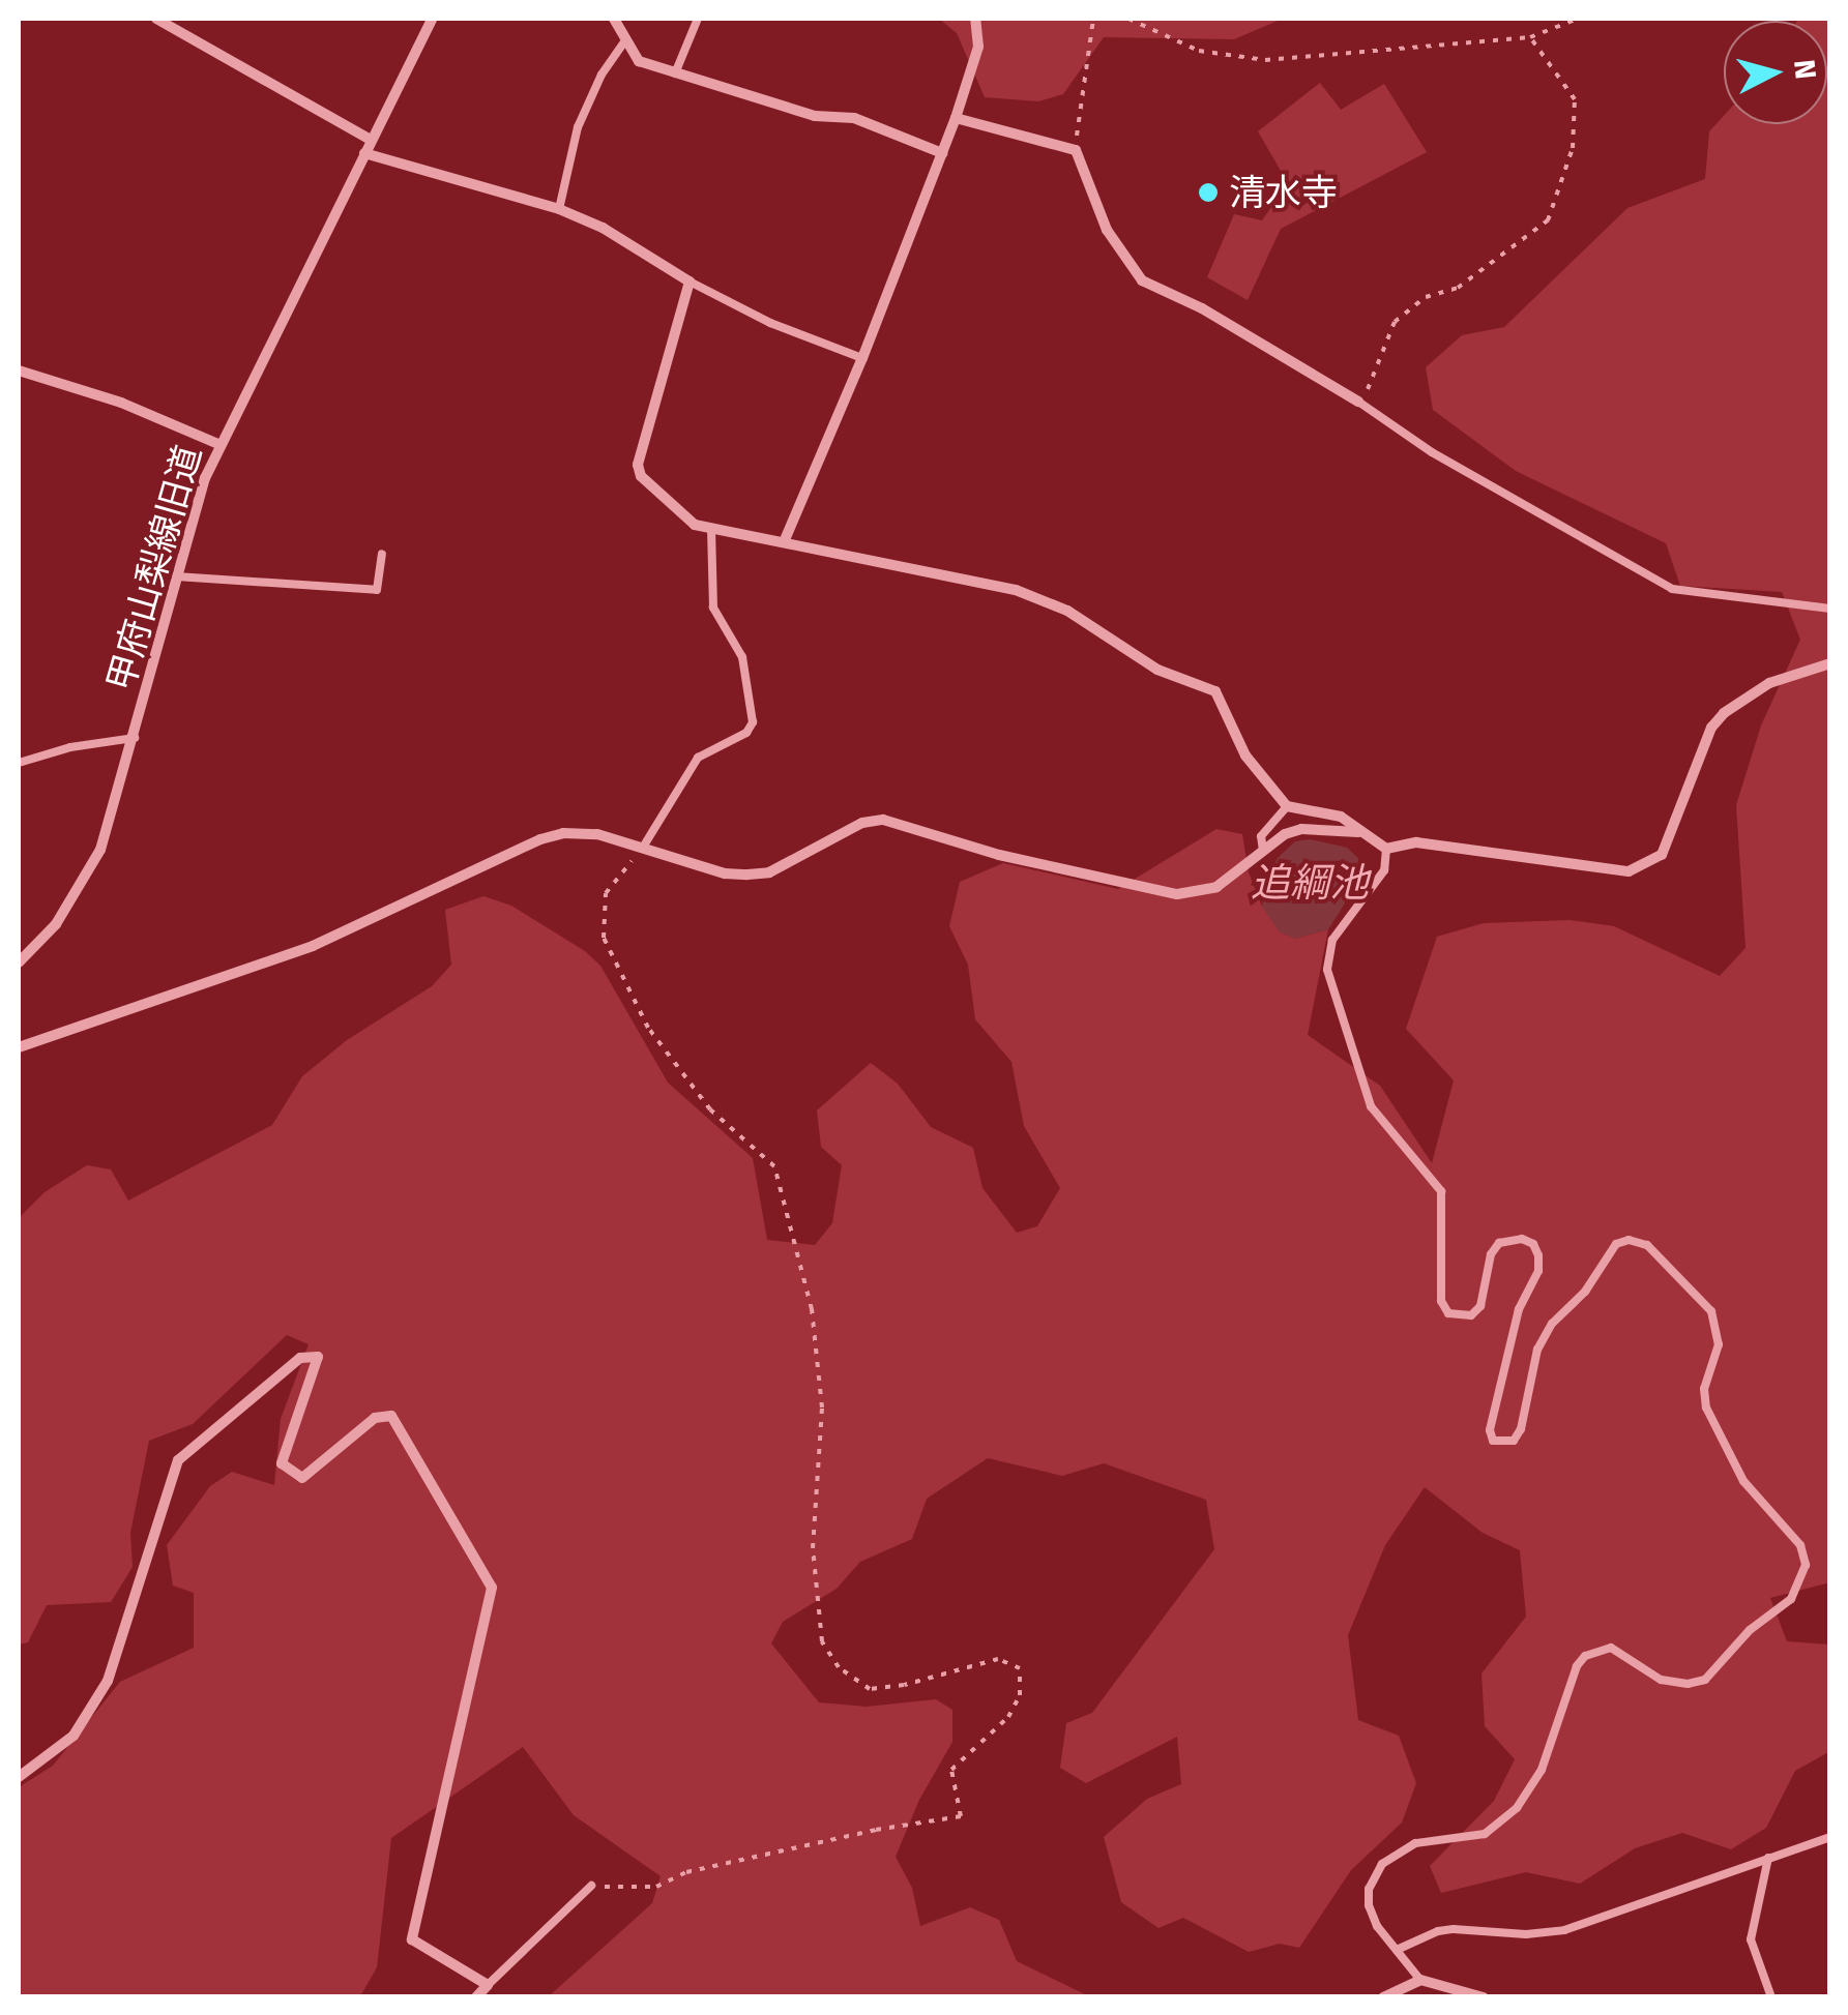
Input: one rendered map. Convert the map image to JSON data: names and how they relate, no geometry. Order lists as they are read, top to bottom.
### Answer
{
  "streets": {
    "street": ["甲府山梨線旧道"]
  },
  "water": ["追綱池"],
  "places": ["清水寺"],
  "north": "right"
}
